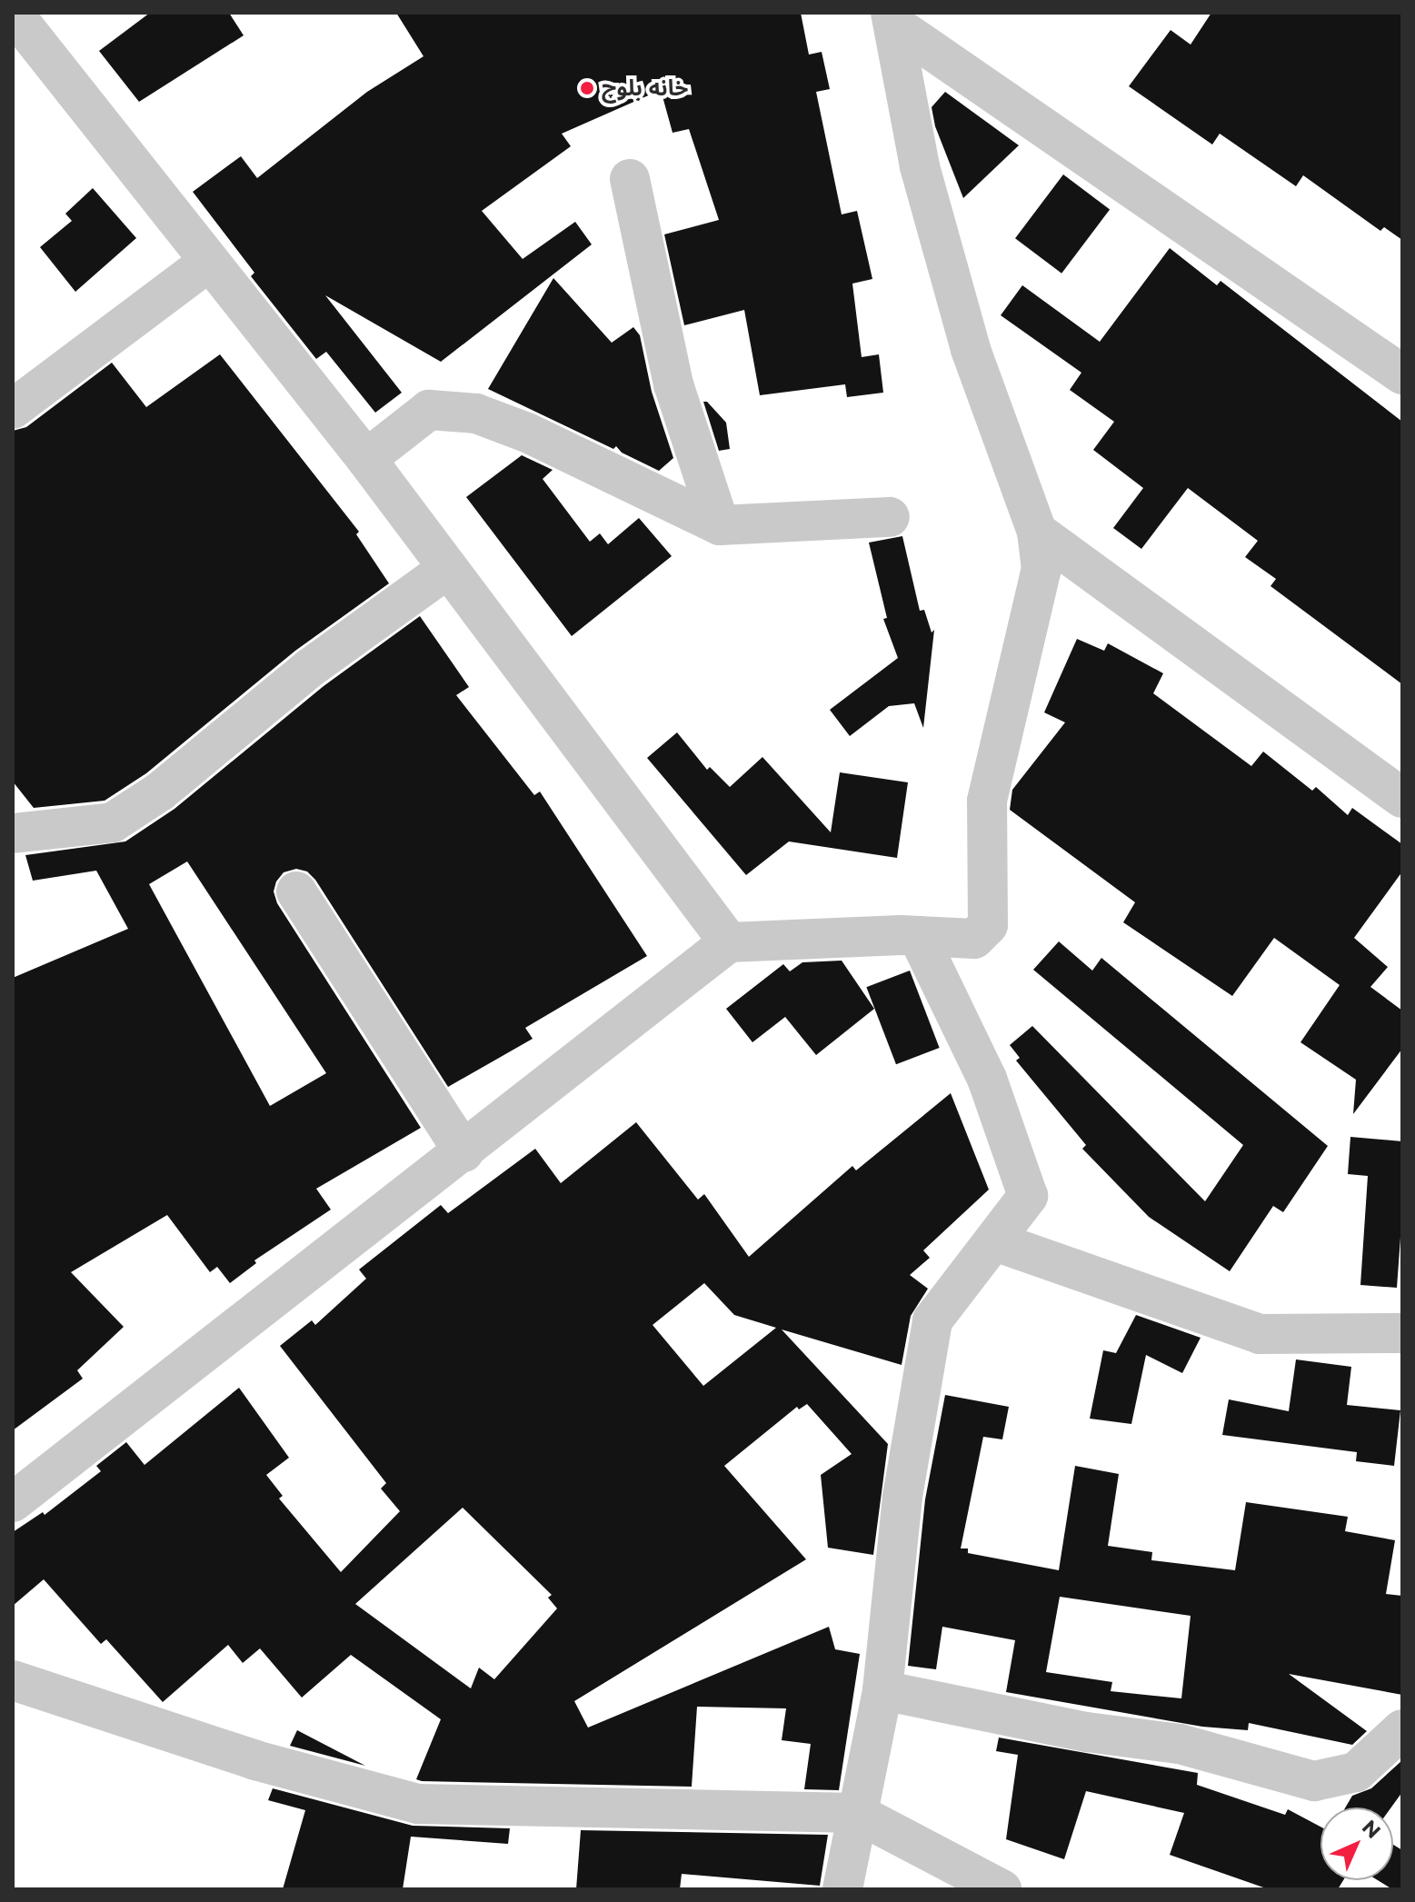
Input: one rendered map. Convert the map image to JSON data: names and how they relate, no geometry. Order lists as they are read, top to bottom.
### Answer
{
  "places": ["خانه بلوچ"],
  "north": "top right"
}
